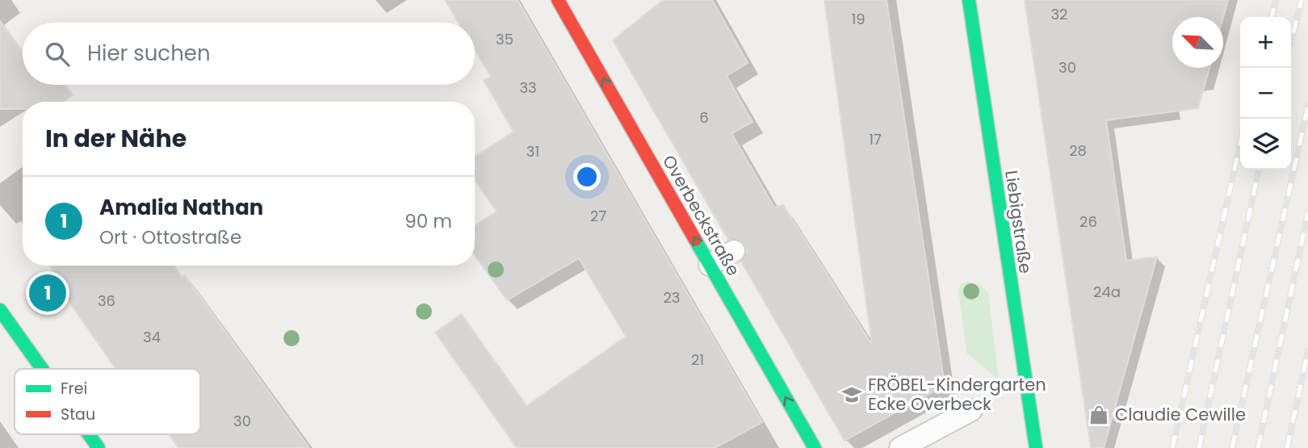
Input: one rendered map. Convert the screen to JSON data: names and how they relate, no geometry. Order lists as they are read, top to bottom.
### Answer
{
  "streets": {
    "street": ["Overbeckstraße", "Liebigstraße"]
  },
  "one_way": ["Overbeckstraße"],
  "places": {
    "school or university": ["FRÖBEL-Kindergarten Ecke Overbeck"],
    "shop": ["Claudie Cewille"]
  },
  "house_numbers": [
    "32",
    "19",
    "35",
    "30",
    "33",
    "6",
    "17",
    "28",
    "31",
    "27",
    "26",
    "24a",
    "23",
    "36",
    "34",
    "21",
    "30"
  ],
  "legend": ["Frei", "Stau"],
  "north": "top left",
  "page": {
    "map_buttons": ["+", "−"],
    "search": "Hier suchen",
    "heading": "In der Nähe",
    "list": [
      {
        "mark": "1",
        "name": "Amalia Nathan",
        "note": "Ort · Ottostraße",
        "value": "90 m"
      }
    ],
    "pins": "1"
  }
}
